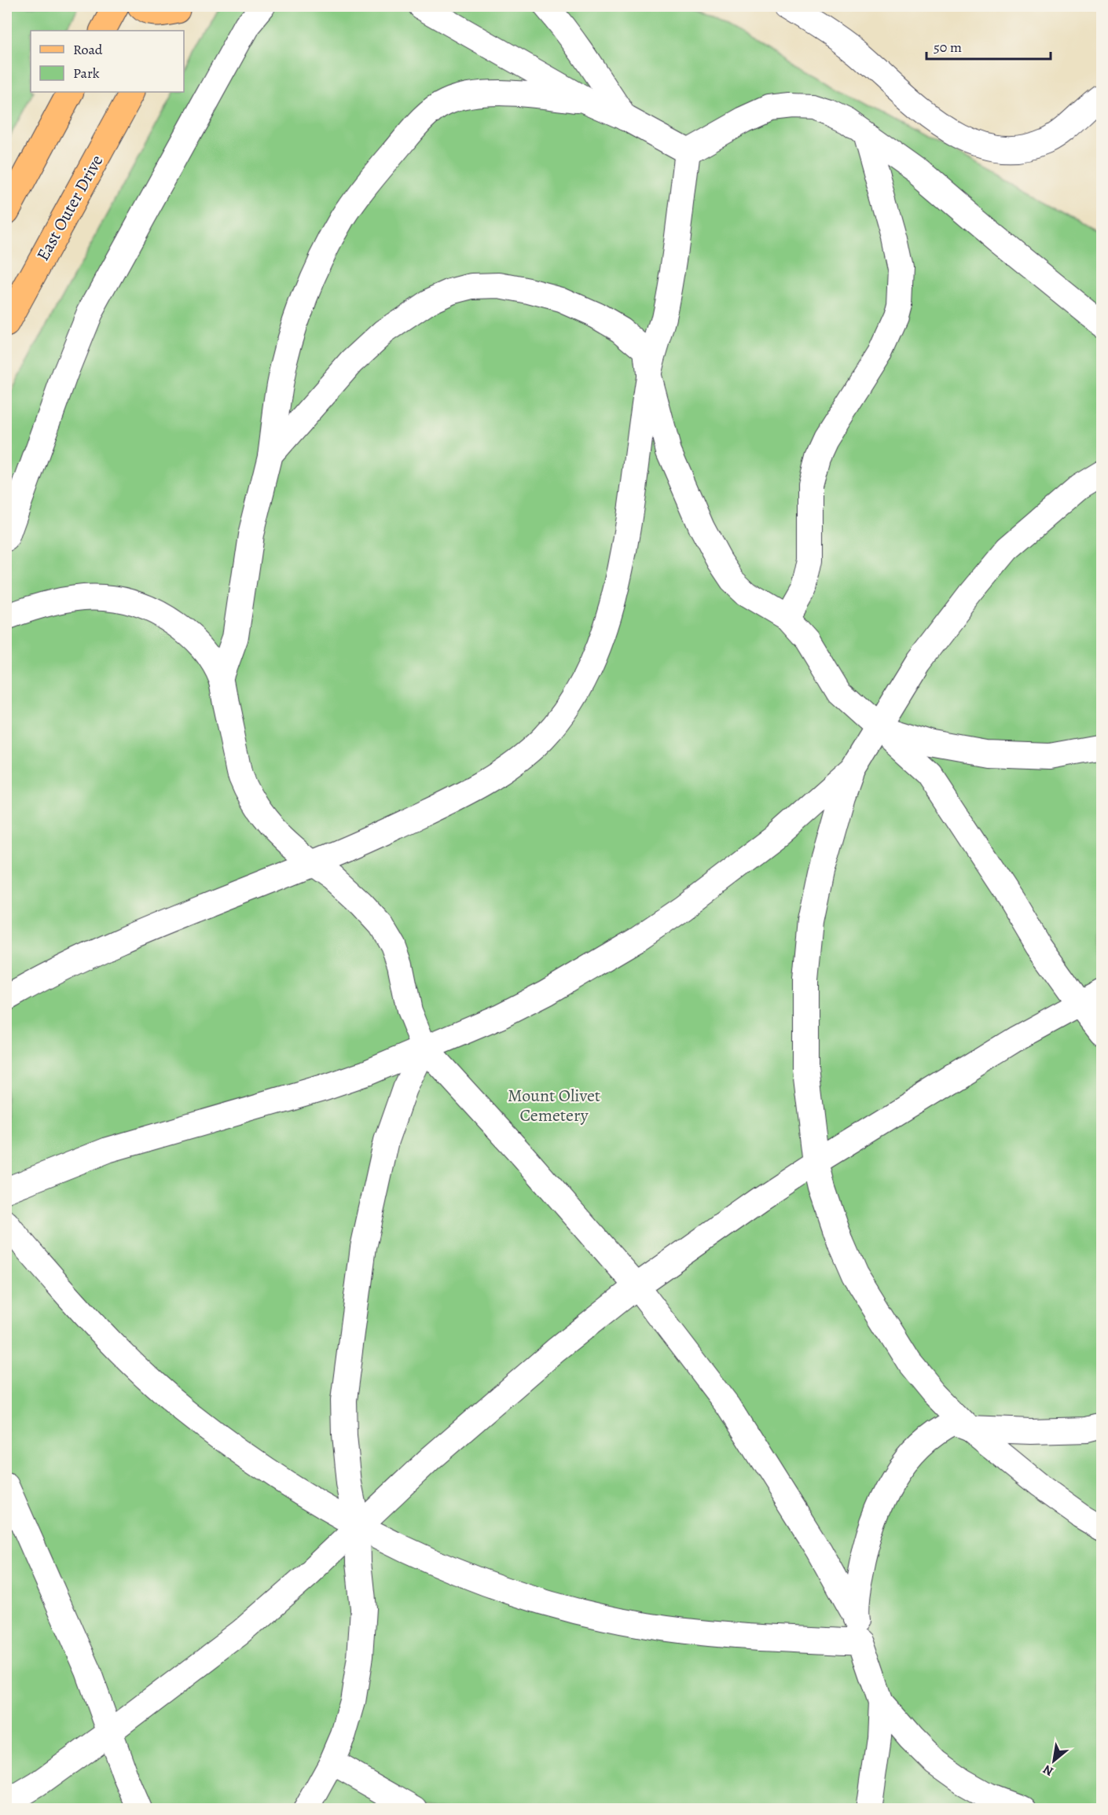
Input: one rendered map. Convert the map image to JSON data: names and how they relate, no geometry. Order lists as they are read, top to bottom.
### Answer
{
  "streets": {
    "main road": ["East Outer Drive"]
  },
  "parks": ["Mount Olivet Cemetery"],
  "legend": ["Road", "Park"],
  "scale_bar": "50 m",
  "north": "bottom left"
}
